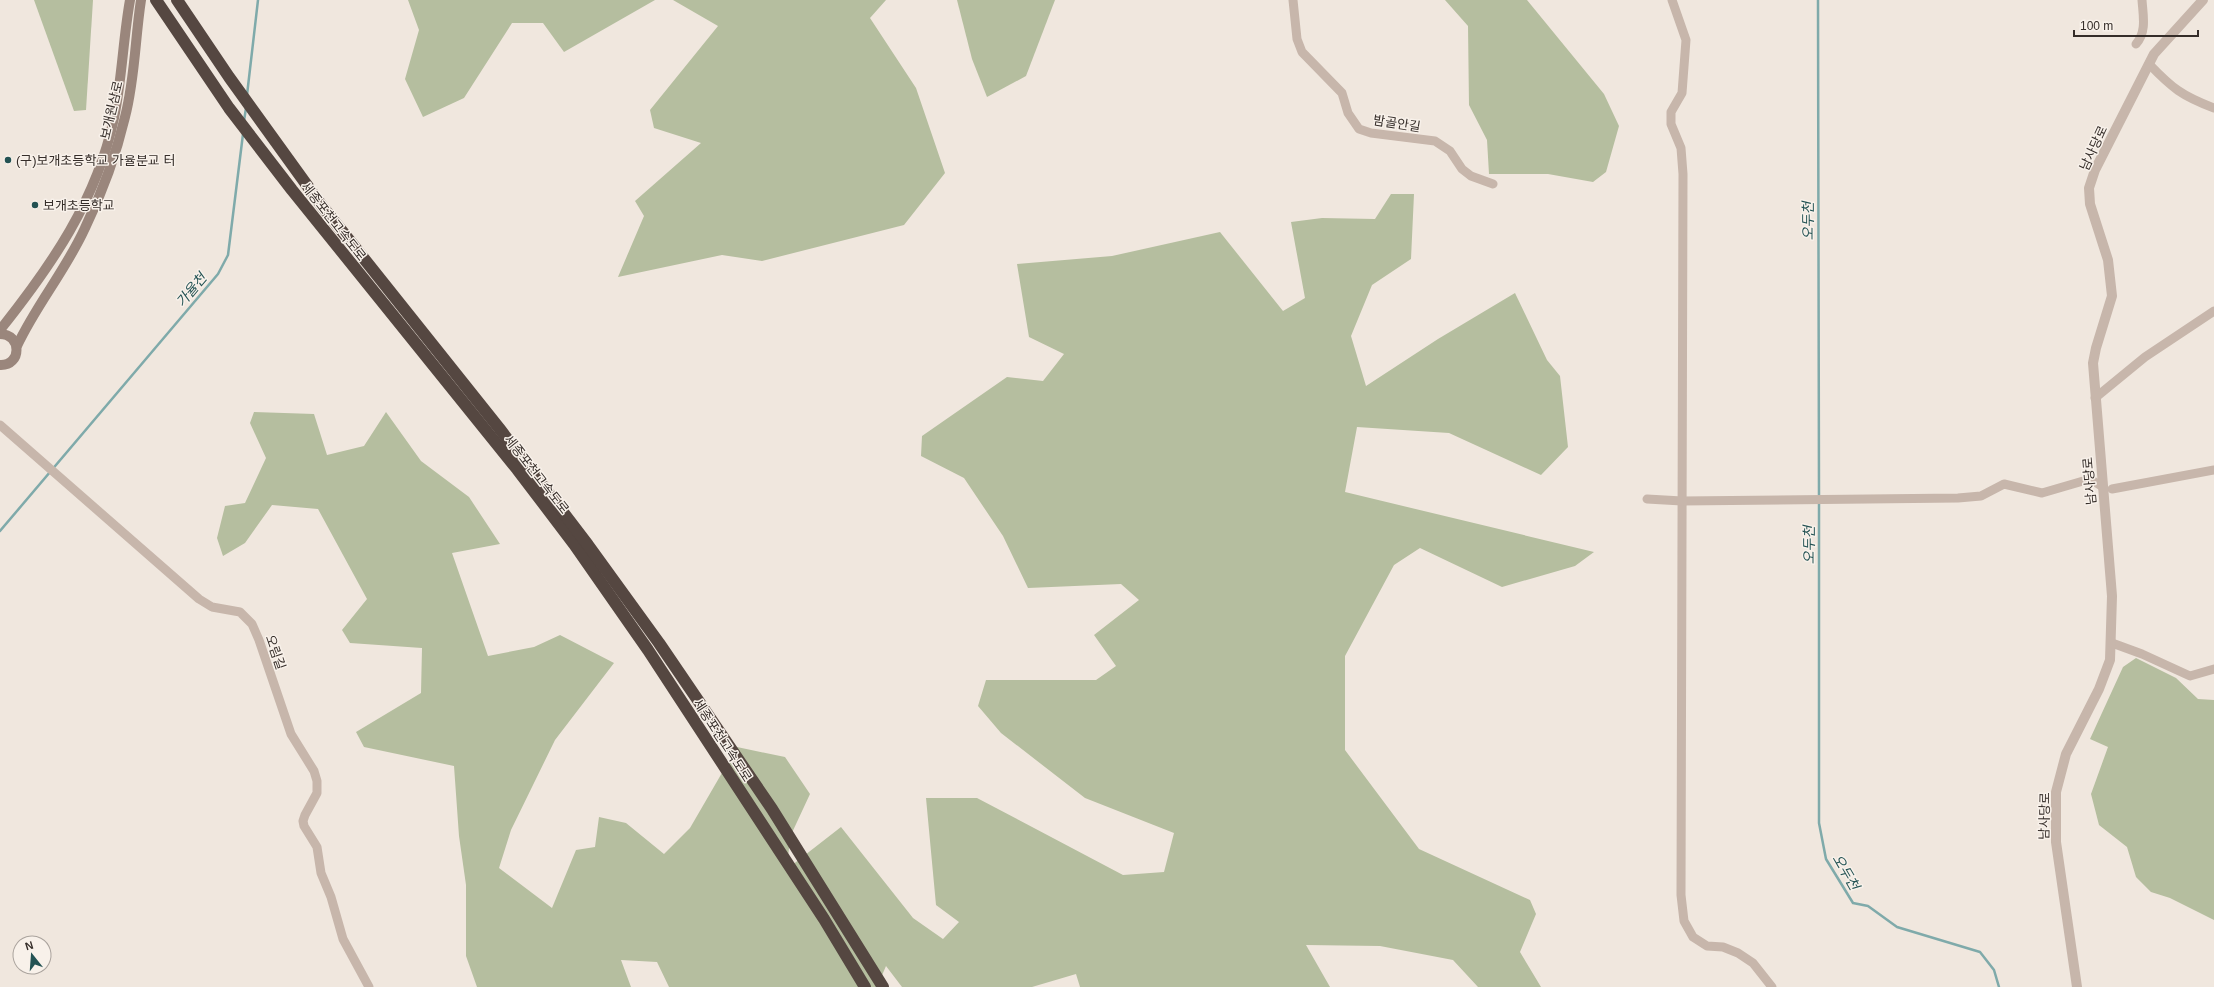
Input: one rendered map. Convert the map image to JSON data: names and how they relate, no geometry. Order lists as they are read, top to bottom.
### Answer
{
  "streets": {
    "highway": ["세종포천고속도로"],
    "main road": ["보개원삼로"],
    "street": ["밤골안길", "남사당로", "오림길"]
  },
  "water": ["오두천", "가율천"],
  "places": ["(구)보개초등학교 가율분교 터", "보개초등학교"],
  "scale_bar": "100 m",
  "north": "top"
}
